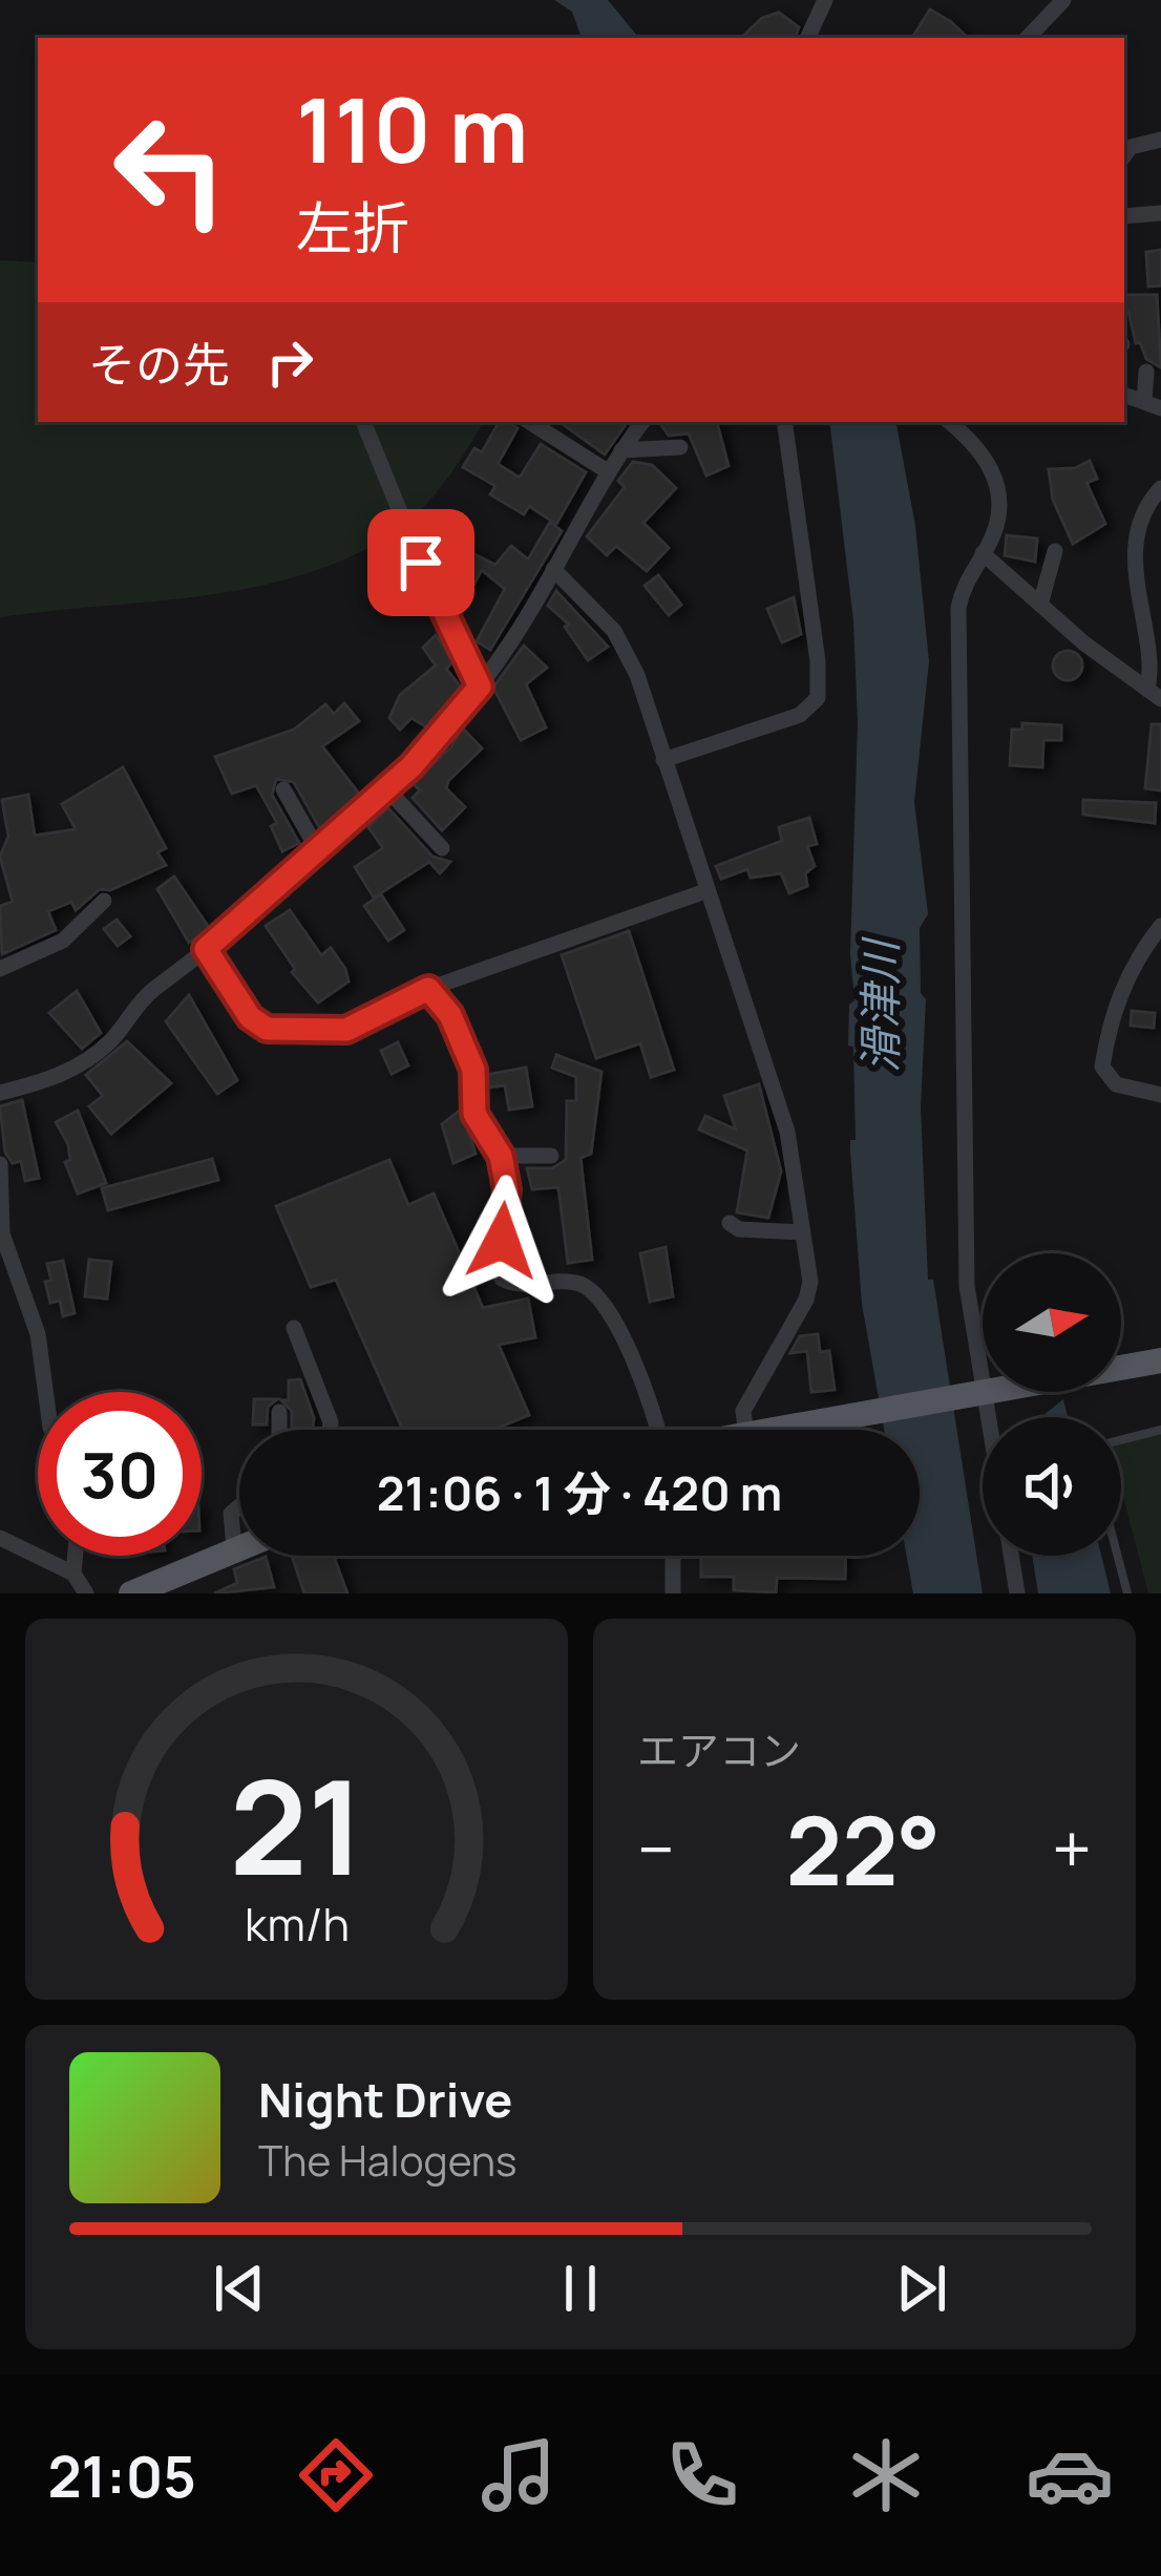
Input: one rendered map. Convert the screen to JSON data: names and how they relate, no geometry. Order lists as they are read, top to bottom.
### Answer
{
  "water": ["滑津川"],
  "north": "right",
  "page": {
    "turn": ["110 m", "左折"],
    "then": "その先",
    "limit": "30",
    "trip": "21:06 · 1 分 · 420 m",
    "tile": "エアコン",
    "heat": ["−", "22°", "+"],
    "song": ["Night Drive", "The Halogens"],
    "tabs": "21:05",
    "gauge": ["21", "km/h"]
  }
}
